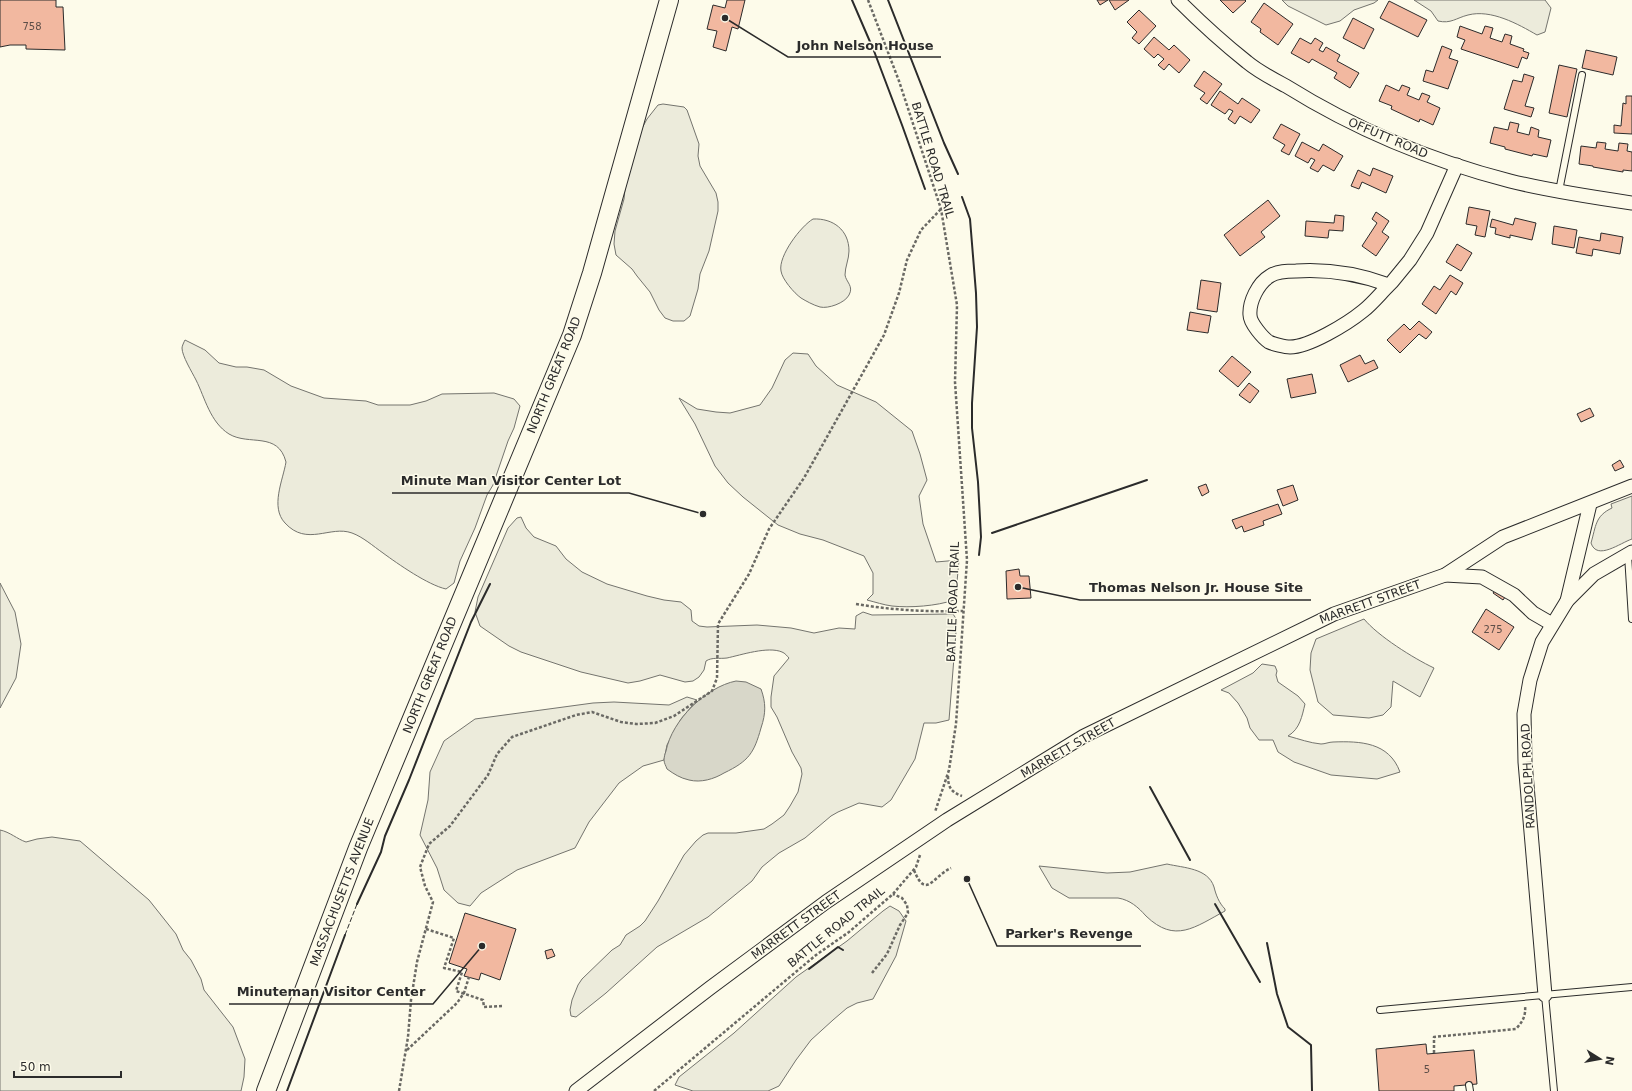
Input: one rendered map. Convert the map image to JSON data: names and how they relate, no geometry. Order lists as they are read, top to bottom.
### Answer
{
  "streets": {
    "main road": ["NORTH GREAT ROAD", "MASSACHUSETTS AVENUE"],
    "street": ["OFFUTT ROAD", "MARRETT STREET", "RANDOLPH ROAD"],
    "path": ["BATTLE ROAD TRAIL"]
  },
  "crossings": [
    ["BATTLE ROAD TRAIL", "MARRETT STREET"],
    ["NORTH GREAT ROAD", "MASSACHUSETTS AVENUE"]
  ],
  "places": [
    "John Nelson House",
    "Minute Man Visitor Center Lot",
    "Thomas Nelson Jr. House Site",
    "Parker's Revenge",
    "Minuteman Visitor Center"
  ],
  "house_numbers": ["758", "275", "5"],
  "scale_bar": "50 m",
  "north": "right"
}
